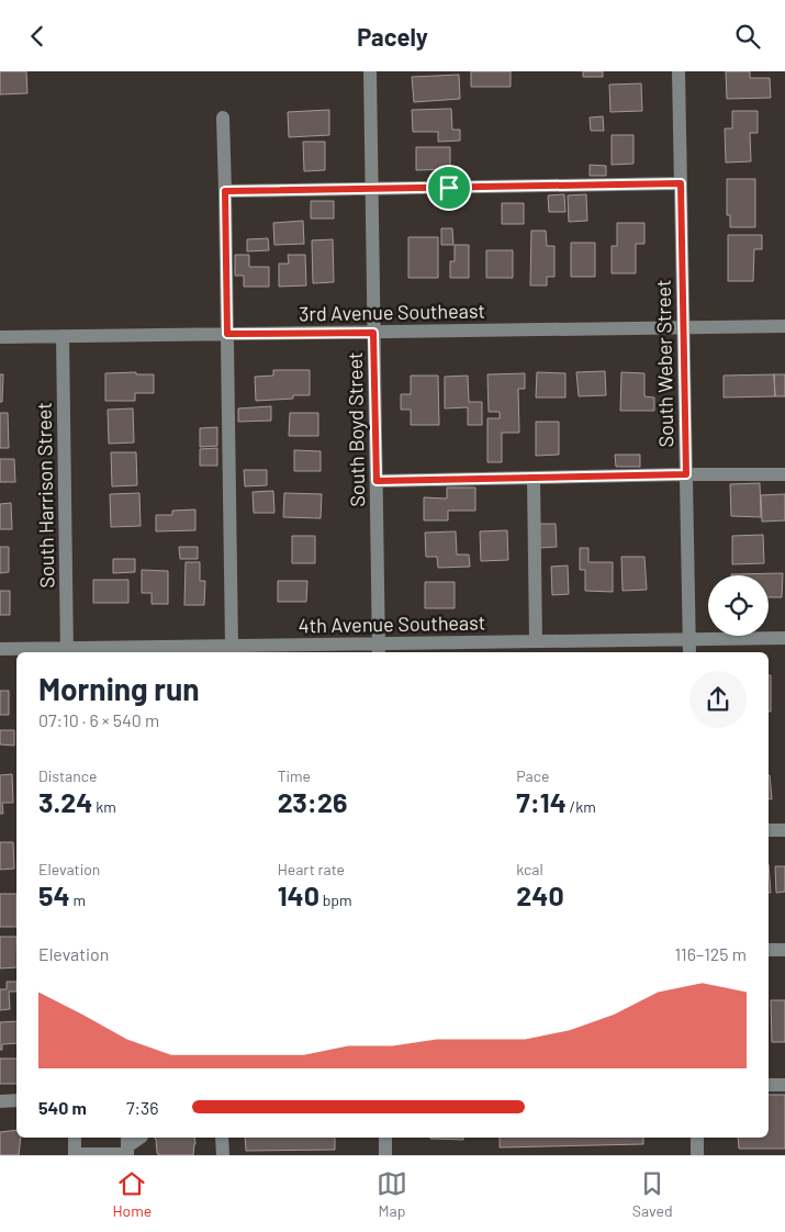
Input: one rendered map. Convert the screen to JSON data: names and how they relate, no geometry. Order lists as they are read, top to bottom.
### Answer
{
  "streets": {
    "street": [
      "3rd Avenue Southeast",
      "South Weber Street",
      "South Boyd Street",
      "South Harrison Street",
      "4th Avenue Southeast"
    ]
  },
  "crossings": [
    ["3rd Avenue Southeast", "South Weber Street"],
    ["3rd Avenue Southeast", "South Boyd Street"],
    ["3rd Avenue Southeast", "South Harrison Street"],
    ["South Weber Street", "4th Avenue Southeast"],
    ["South Boyd Street", "4th Avenue Southeast"],
    ["South Harrison Street", "4th Avenue Southeast"]
  ],
  "page": {
    "header": "Pacely",
    "heading": ["Morning run", "07:10 · 6 × 540 m"],
    "stats": [
      ["Distance", "3.24 km"],
      ["Time", "23:26"],
      ["Pace", "7:14 /km"],
      ["Elevation", "54 m"],
      ["Heart rate", "140 bpm"],
      ["kcal", "240"]
    ],
    "chart": ["Elevation", "116–125 m"],
    "list": [
      {
        "name": "540 m",
        "note": "7:36"
      }
    ],
    "tabs": ["Home", "Map", "Saved"]
  }
}
